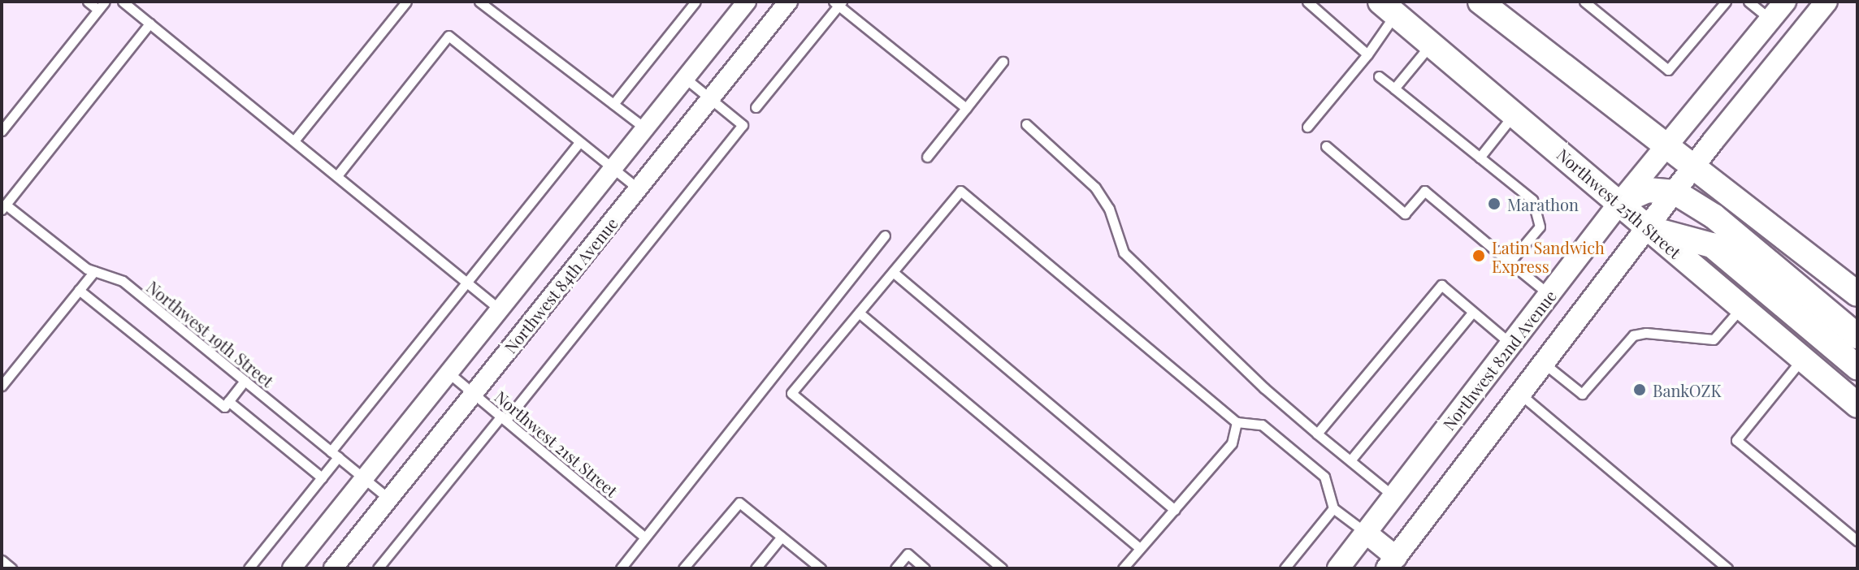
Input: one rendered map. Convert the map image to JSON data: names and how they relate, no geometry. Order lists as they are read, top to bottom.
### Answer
{
  "streets": {
    "main road": ["Northwest 25th Street"],
    "street": ["Northwest 84th Avenue", "Northwest 82nd Avenue"],
    "lane": ["Northwest 19th Street", "Northwest 21st Street"]
  },
  "crossings": [
    ["Northwest 25th Street", "Northwest 82nd Avenue"],
    ["Northwest 84th Avenue", "Northwest 19th Street"],
    ["Northwest 84th Avenue", "Northwest 21st Street"]
  ],
  "places": ["Marathon", "Latin Sandwich Express", "BankOZK"]
}
